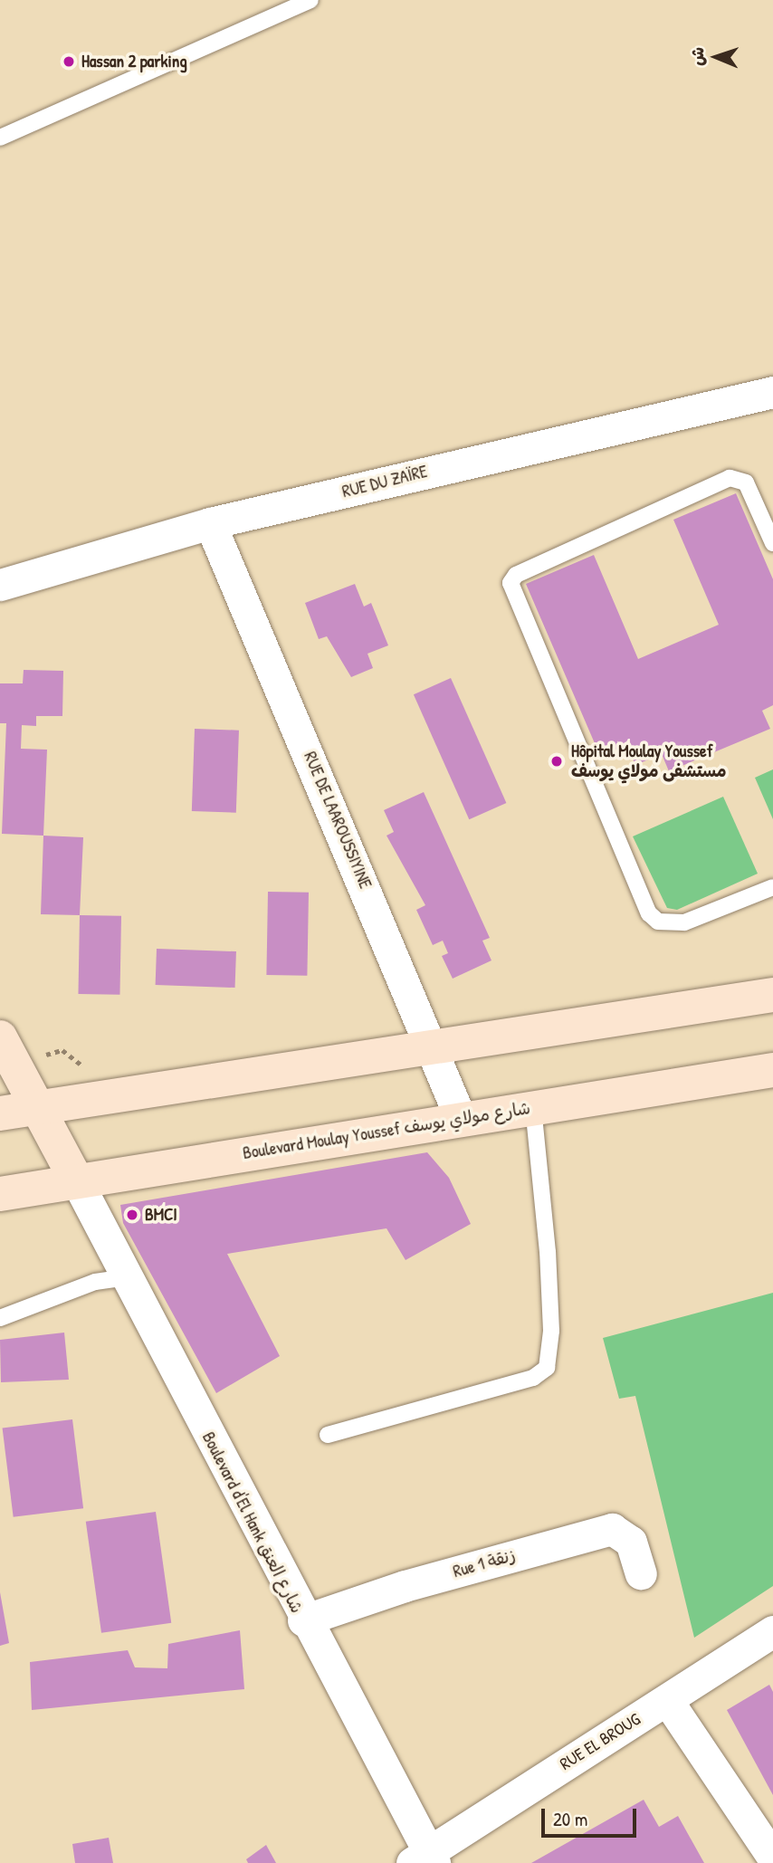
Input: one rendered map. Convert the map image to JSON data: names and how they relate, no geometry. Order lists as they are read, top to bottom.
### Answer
{
  "streets": {
    "main road": ["Boulevard Moulay Youssef شارع مولاي يوسف"],
    "street": [
      "RUE DU ZAÏRE",
      "RUE DE LAAROUSSIYINE",
      "Boulevard d'El Hank شارع العنق",
      "Rue 1 زنقة",
      "RUE EL BROUG"
    ]
  },
  "crossings": [
    ["RUE DU ZAÏRE", "RUE DE LAAROUSSIYINE"],
    ["RUE DE LAAROUSSIYINE", "Boulevard Moulay Youssef شارع مولاي يوسف"],
    ["Boulevard Moulay Youssef شارع مولاي يوسف", "Boulevard d'El Hank شارع العنق"],
    ["Boulevard d'El Hank شارع العنق", "Rue 1 زنقة"],
    ["Boulevard d'El Hank شارع العنق", "RUE EL BROUG"]
  ],
  "places": ["Hassan 2 parking", "Hôpital Moulay Youssef مستشفى مولاي يوسف", "BMCI"],
  "scale_bar": "20 m",
  "north": "left"
}
